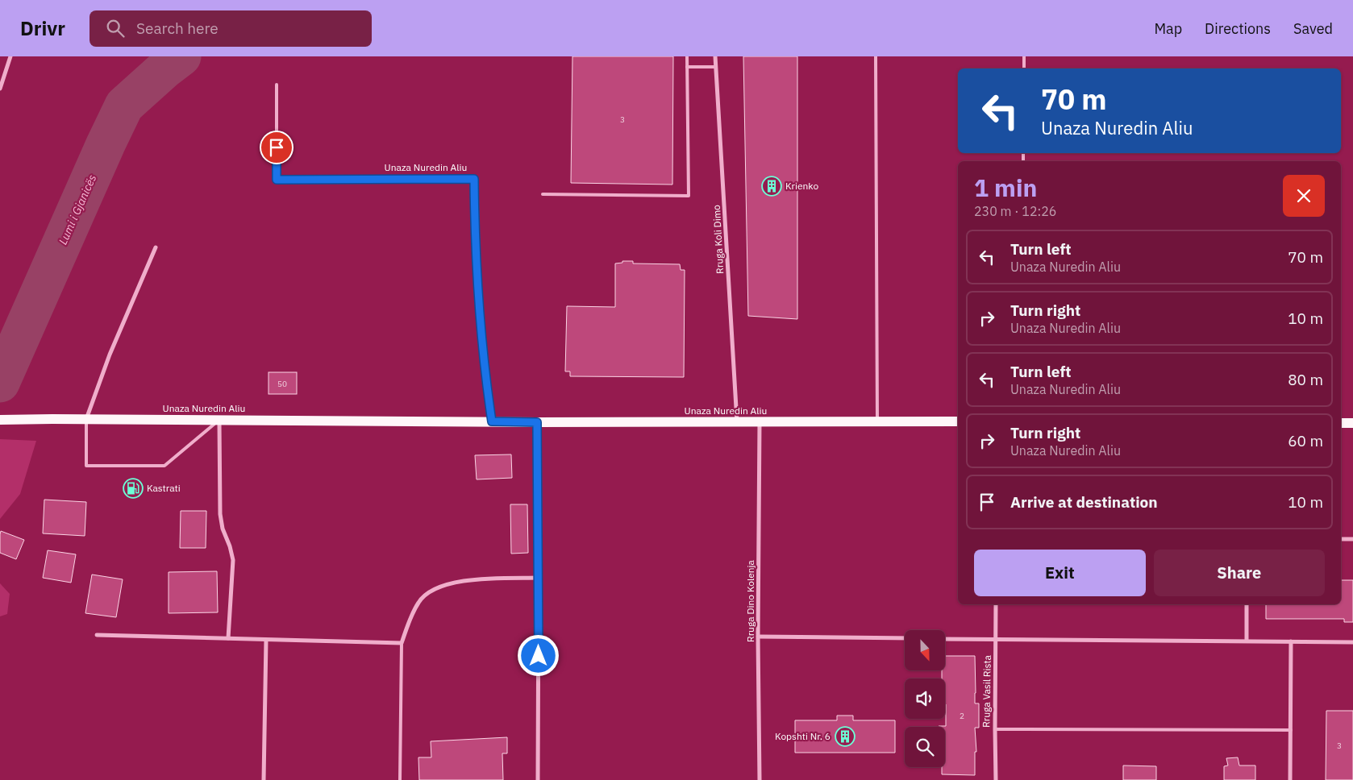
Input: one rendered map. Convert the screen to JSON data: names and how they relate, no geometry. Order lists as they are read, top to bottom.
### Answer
{
  "streets": {
    "main road": ["Unaza Nuredin Aliu"],
    "street": ["Rruga Koli Dimo", "Rruga Dino Kolenja", "Rruga Vasil Rista"]
  },
  "crossings": [
    ["Unaza Nuredin Aliu", "Rruga Koli Dimo"],
    ["Unaza Nuredin Aliu", "Rruga Dino Kolenja"]
  ],
  "water": ["Lumi i Gjanicës"],
  "places": {
    "building": ["Krienko", "Kopshti Nr. 6"],
    "fuel station": ["Kastrati"]
  },
  "house_numbers": [
    "3",
    "50",
    "2",
    "3"
  ],
  "north": "bottom",
  "page": {
    "header": "Drivr",
    "search": "Search here",
    "nav": ["Map", "Directions", "Saved"],
    "turn": ["70 m", "Unaza Nuredin Aliu"],
    "heading": ["1 min", "230 m · 12:26"],
    "list": [
      {
        "name": "Turn left",
        "note": "Unaza Nuredin Aliu",
        "value": "70 m"
      },
      {
        "name": "Turn right",
        "note": "Unaza Nuredin Aliu",
        "value": "10 m"
      },
      {
        "name": "Turn left",
        "note": "Unaza Nuredin Aliu",
        "value": "80 m"
      },
      {
        "name": "Turn right",
        "note": "Unaza Nuredin Aliu",
        "value": "60 m"
      },
      {
        "name": "Arrive at destination",
        "value": "10 m"
      }
    ],
    "buttons": ["Exit", "Share"]
  }
}
